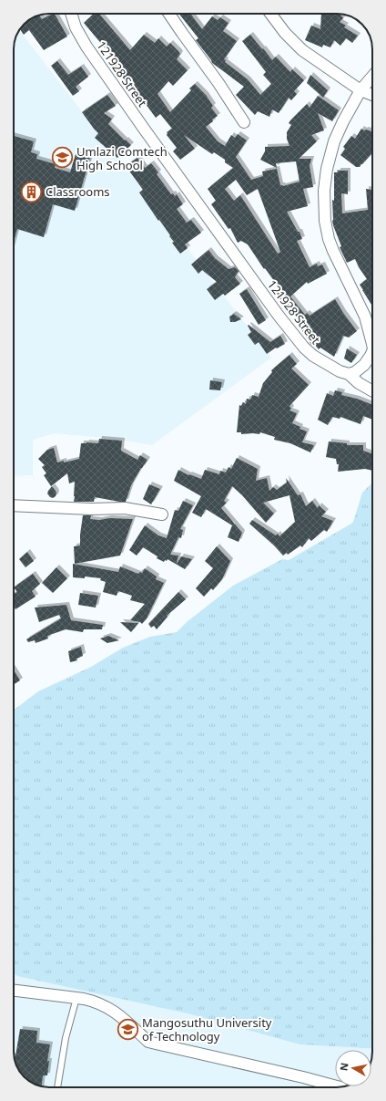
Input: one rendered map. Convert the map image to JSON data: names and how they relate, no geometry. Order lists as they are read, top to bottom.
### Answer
{
  "streets": {
    "street": ["121928 Street"]
  },
  "places": {
    "school or university": ["Umlazi Comtech High School", "Mangosuthu University of Technology"],
    "building": ["Classrooms"]
  },
  "north": "left"
}
